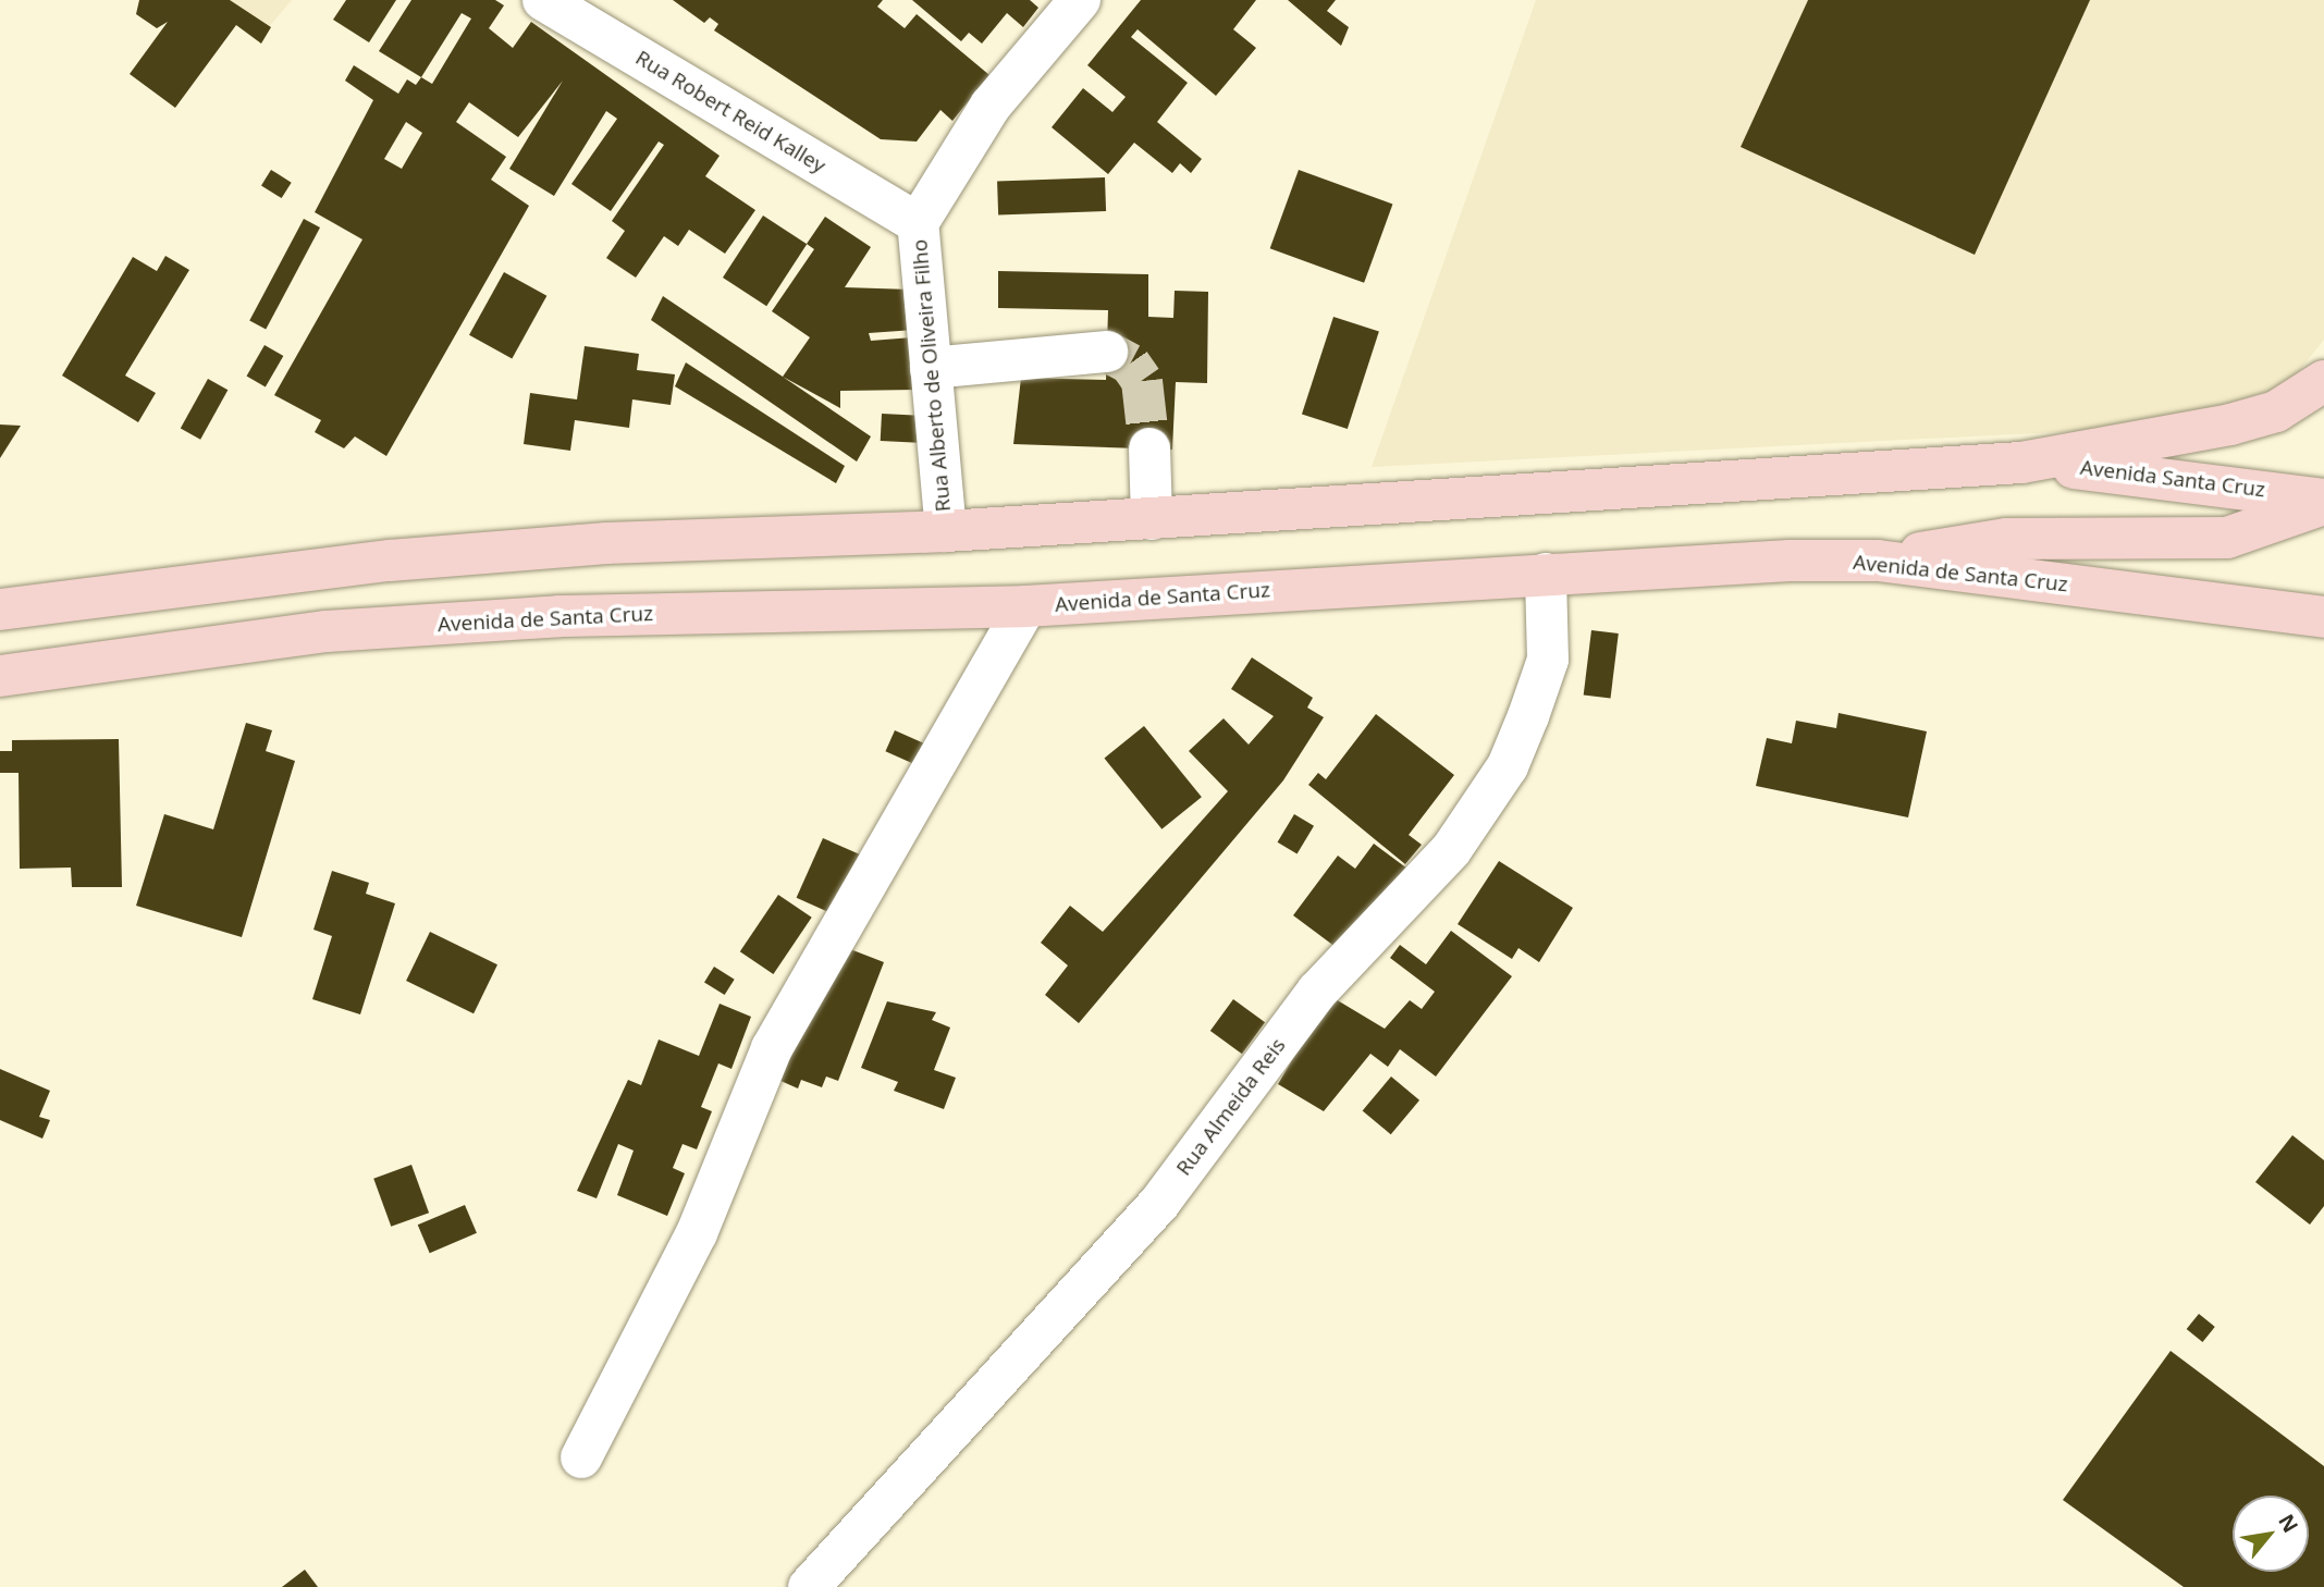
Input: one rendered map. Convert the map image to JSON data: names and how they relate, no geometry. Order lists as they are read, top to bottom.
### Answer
{
  "streets": {
    "main road": ["Avenida Santa Cruz", "Avenida de Santa Cruz"],
    "street": ["Rua Robert Reid Kalley", "Rua Alberto de Oliveira Filho", "Rua Almeida Reis"]
  },
  "crossings": [
    ["Rua Robert Reid Kalley", "Rua Alberto de Oliveira Filho"],
    ["Avenida de Santa Cruz", "Rua Almeida Reis"]
  ],
  "north": "top right"
}
